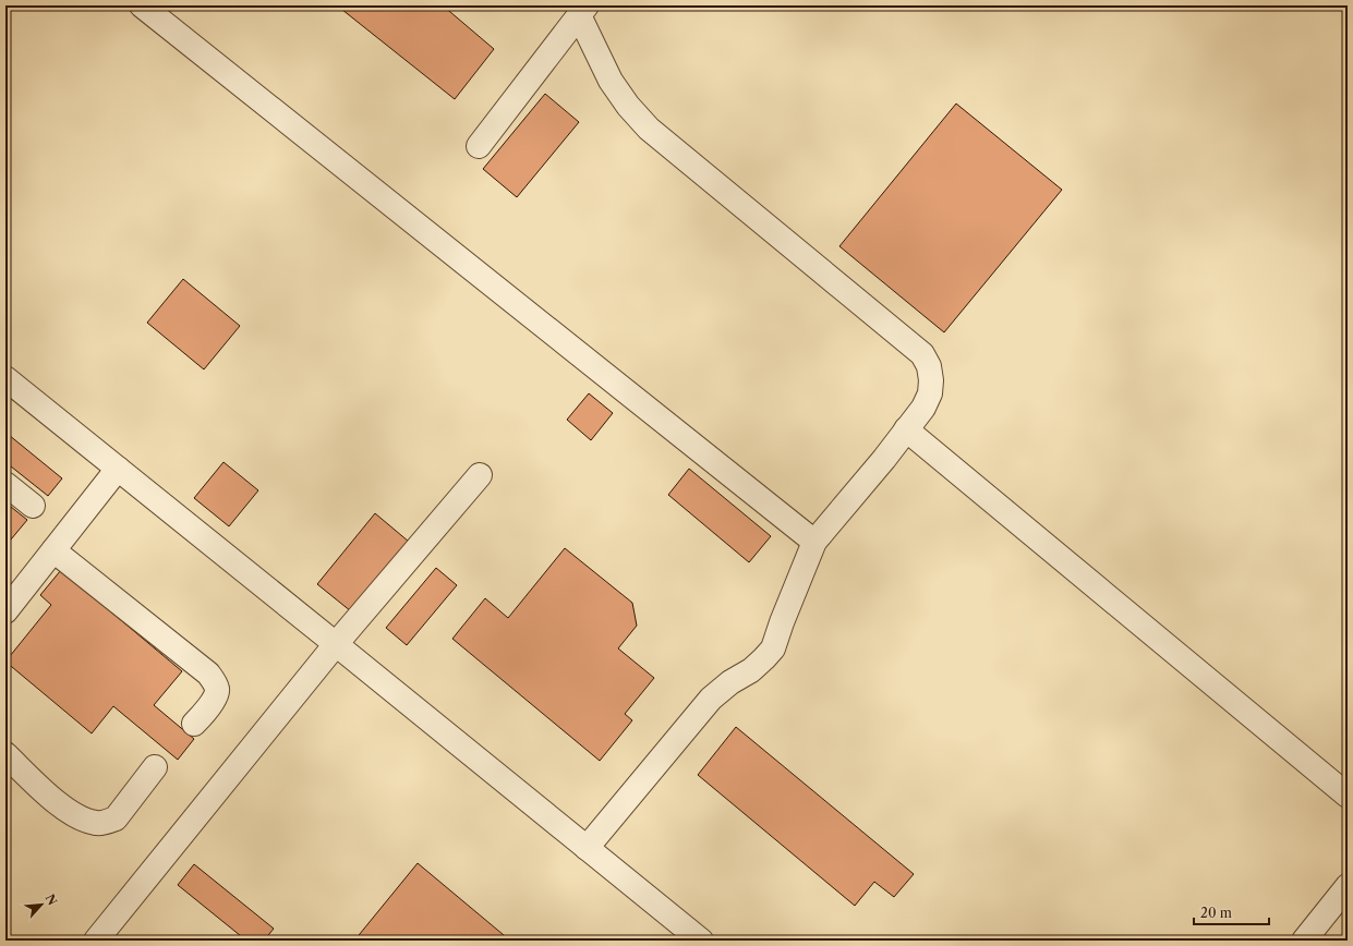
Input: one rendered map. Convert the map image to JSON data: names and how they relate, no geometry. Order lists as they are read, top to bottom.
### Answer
{
  "scale_bar": "20 m",
  "north": "top right"
}
